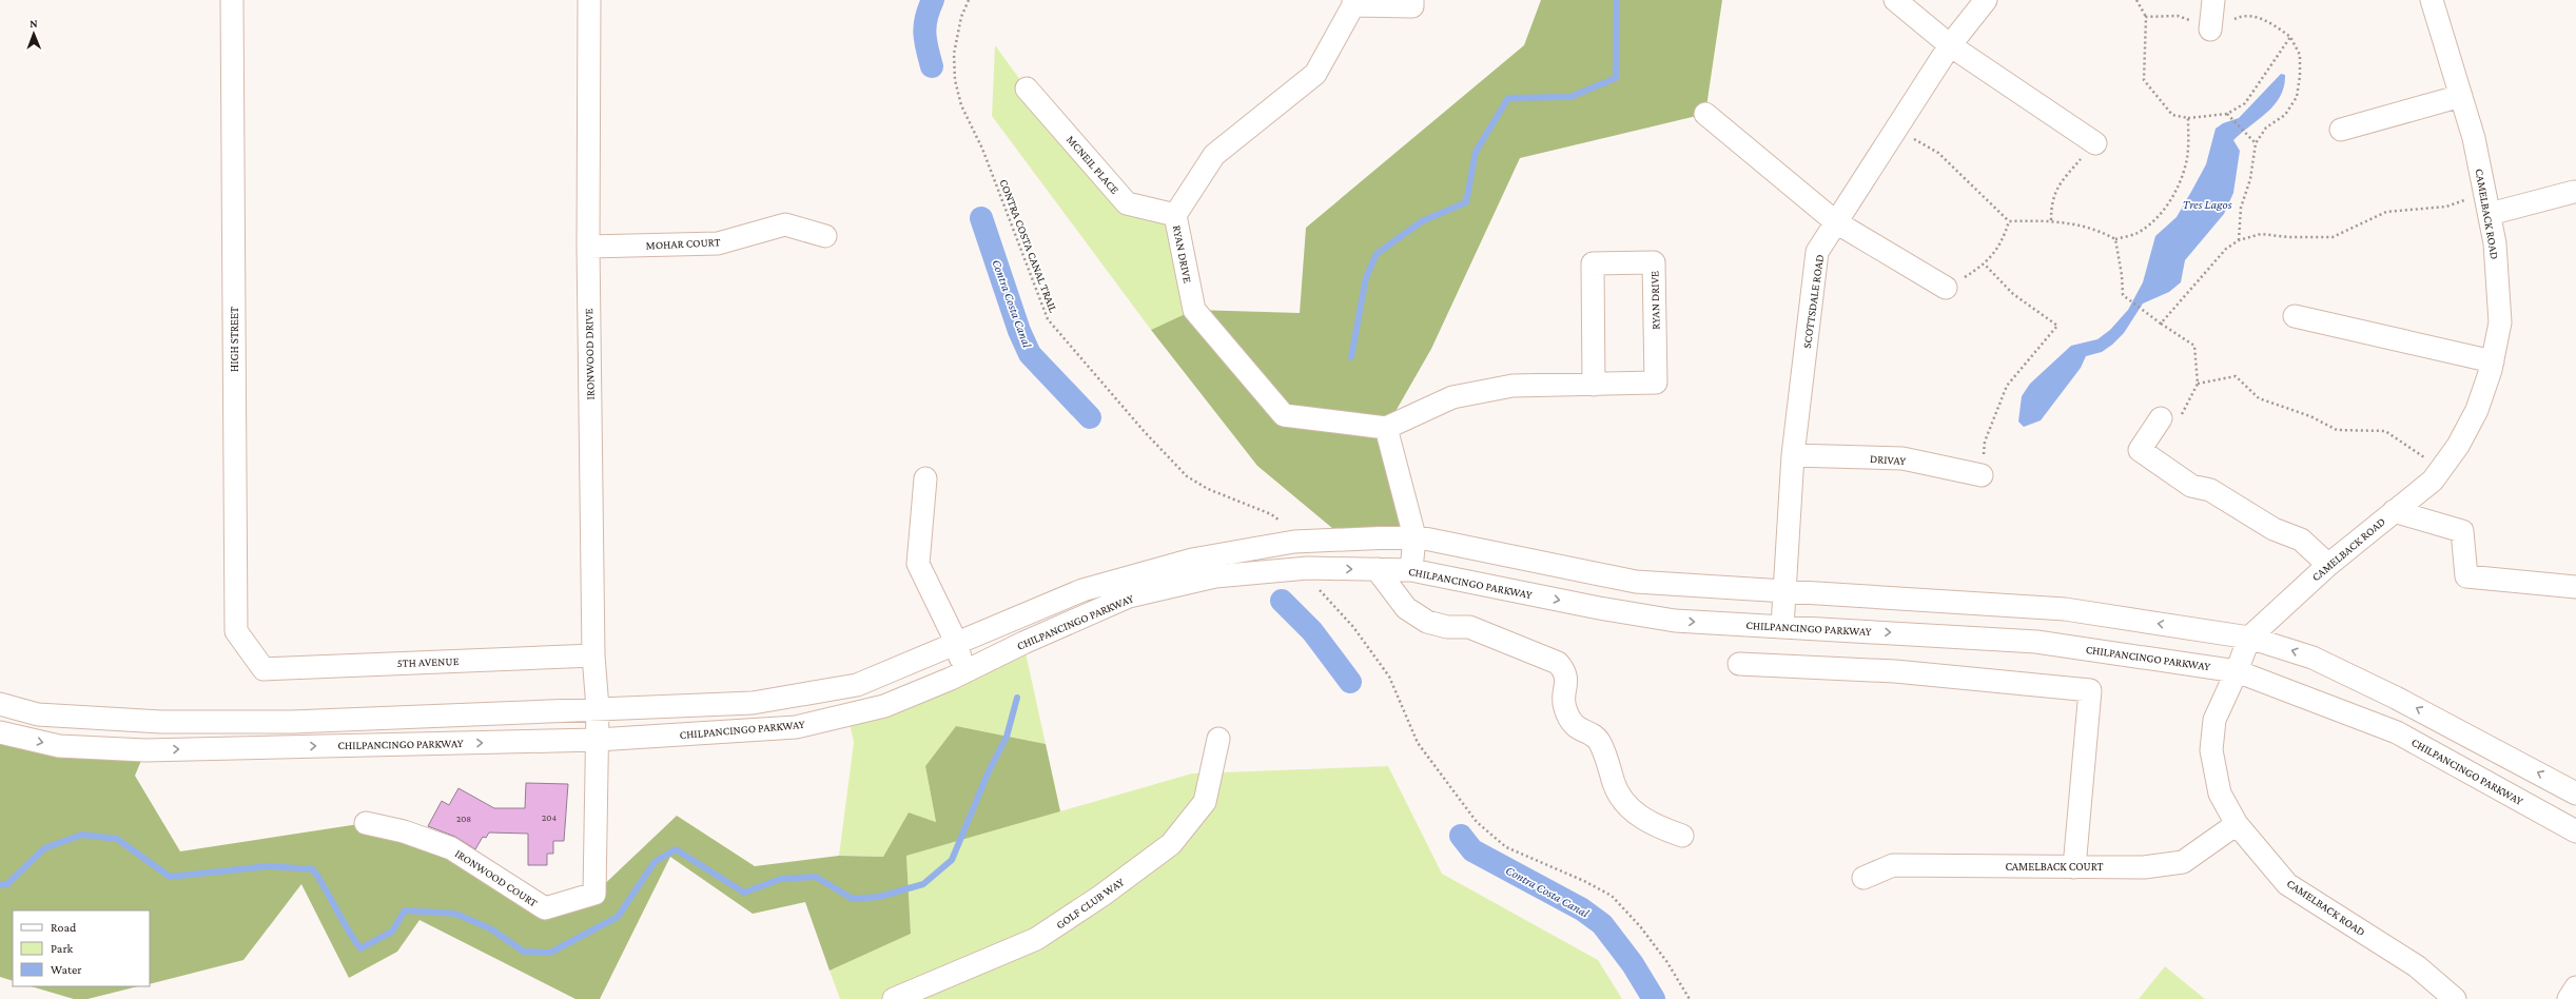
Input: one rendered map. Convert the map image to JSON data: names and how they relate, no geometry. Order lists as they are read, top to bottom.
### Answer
{
  "streets": {
    "street": [
      "MCNEIL PLACE",
      "CAMELBACK ROAD",
      "MOHAR COURT",
      "RYAN DRIVE",
      "SCOTTSDALE ROAD",
      "HIGH STREET",
      "IRONWOOD DRIVE",
      "DRIVAY",
      "CHILPANCINGO PARKWAY",
      "5TH AVENUE",
      "CAMELBACK COURT",
      "IRONWOOD COURT",
      "GOLF CLUB WAY"
    ],
    "path": ["CONTRA COSTA CANAL TRAIL"]
  },
  "crossings": [
    ["MCNEIL PLACE", "RYAN DRIVE"],
    ["CAMELBACK ROAD", "CHILPANCINGO PARKWAY"],
    ["CAMELBACK ROAD", "CAMELBACK COURT"],
    ["MOHAR COURT", "IRONWOOD DRIVE"],
    ["CONTRA COSTA CANAL TRAIL", "CHILPANCINGO PARKWAY"],
    ["SCOTTSDALE ROAD", "DRIVAY"],
    ["SCOTTSDALE ROAD", "CHILPANCINGO PARKWAY"],
    ["HIGH STREET", "5TH AVENUE"],
    ["IRONWOOD DRIVE", "CHILPANCINGO PARKWAY"],
    ["IRONWOOD DRIVE", "5TH AVENUE"],
    ["IRONWOOD DRIVE", "IRONWOOD COURT"],
    ["CHILPANCINGO PARKWAY", "IRONWOOD COURT"]
  ],
  "water": ["Tres Lagos", "Contra Costa Canal"],
  "house_numbers": ["204", "208"],
  "legend": ["Road", "Park", "Water"],
  "north": "top"
}
